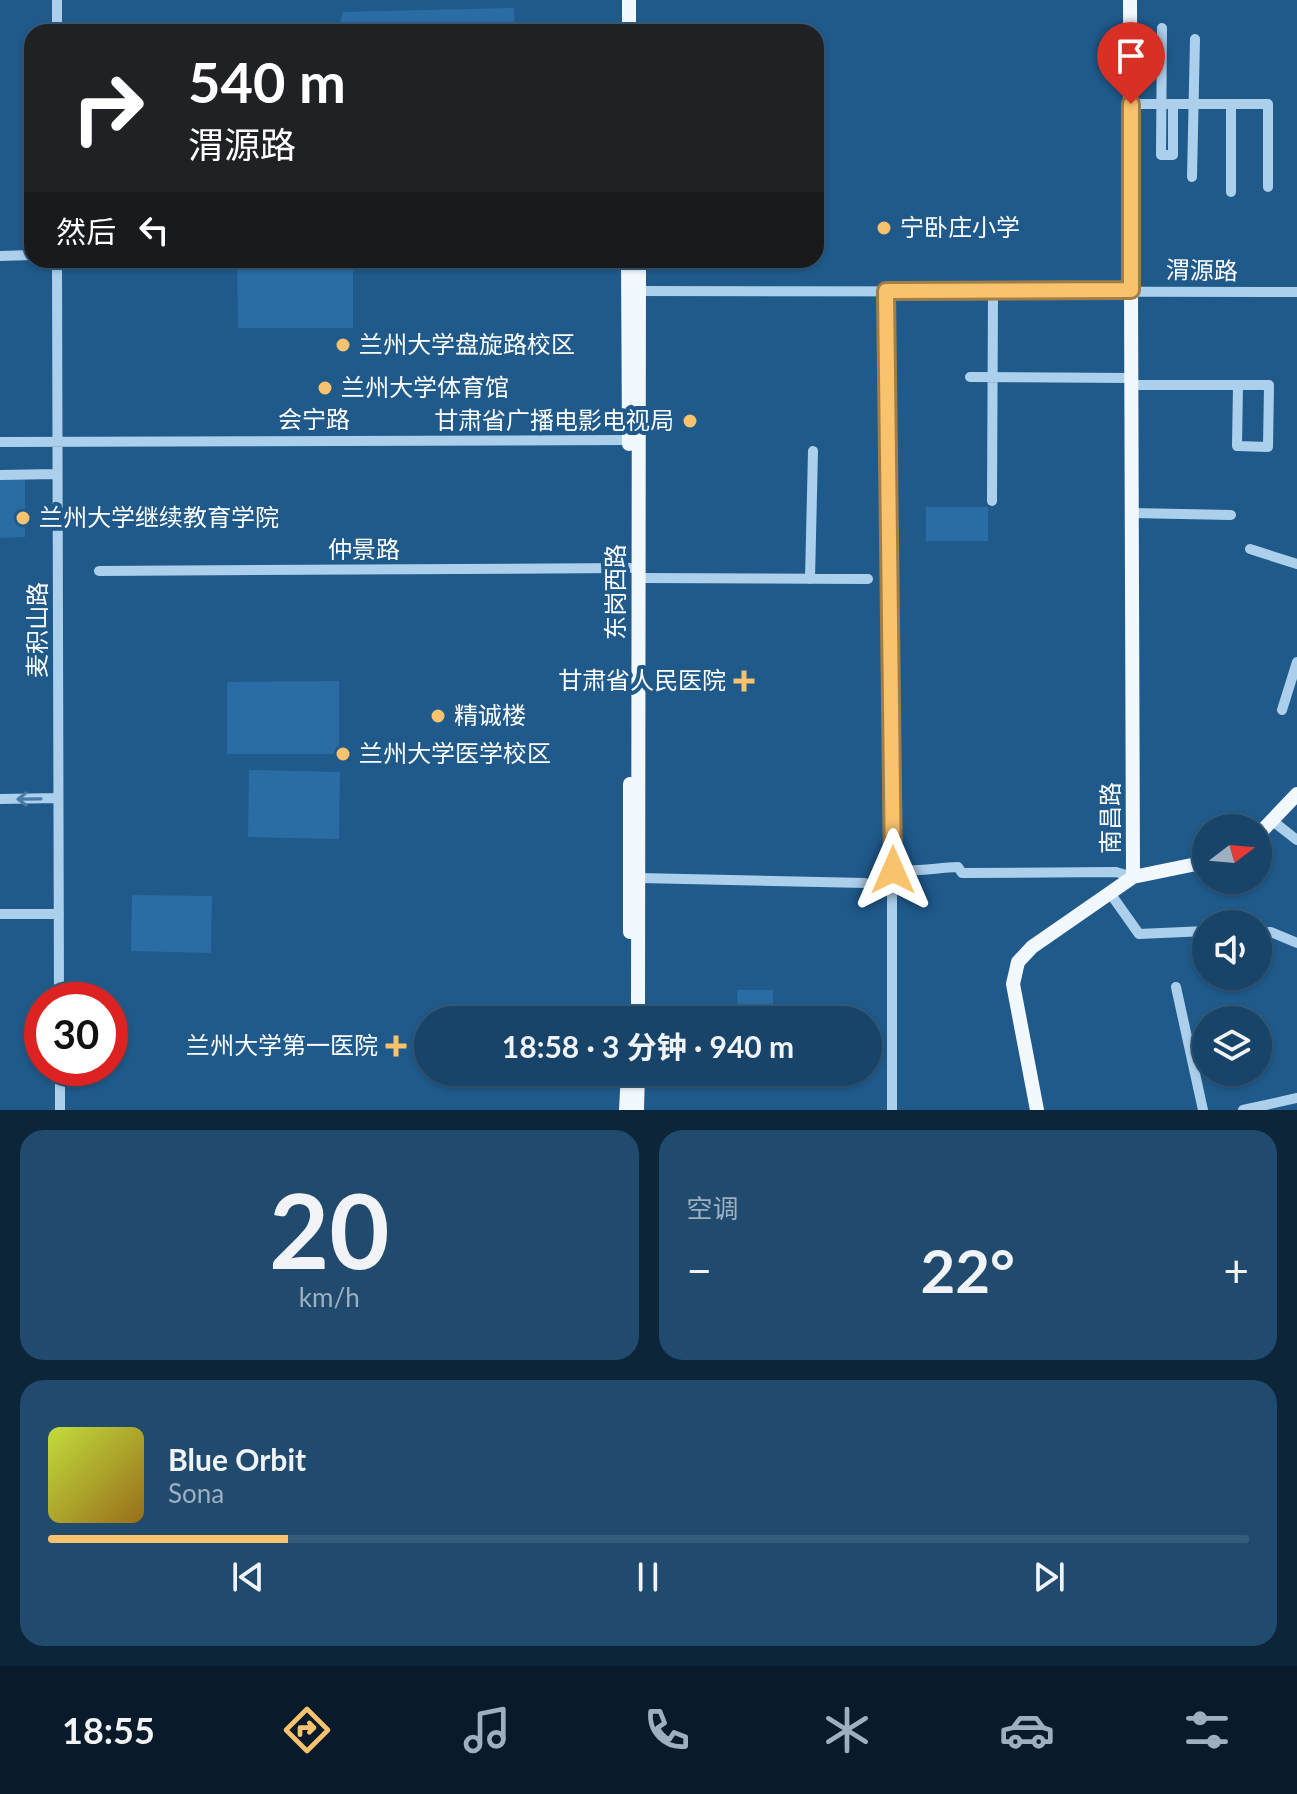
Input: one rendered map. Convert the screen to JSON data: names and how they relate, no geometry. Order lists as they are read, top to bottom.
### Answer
{
  "streets": {
    "main road": ["东岗西路", "南昌路"],
    "street": [
      "渭源路",
      "会宁路",
      "仲景路",
      "麦积山路"
    ]
  },
  "crossings": [
    ["渭源路", "东岗西路"],
    ["渭源路", "南昌路"],
    ["会宁路", "东岗西路"],
    ["会宁路", "麦积山路"],
    ["仲景路", "东岗西路"]
  ],
  "places": {
    "other": [
      "宁卧庄小学",
      "兰州大学盘旋路校区",
      "兰州大学体育馆",
      "甘肃省广播电影电视局",
      "兰州大学继续教育学院",
      "精诚楼",
      "兰州大学医学校区"
    ],
    "health": ["甘肃省人民医院", "兰州大学第一医院"]
  },
  "north": "right",
  "page": {
    "turn": ["540 m", "渭源路"],
    "then": "然后",
    "limit": "30",
    "trip": "18:58 · 3 分钟 · 940 m",
    "tile": [
      ["20", "km/h"],
      "空调"
    ],
    "heat": ["−", "22°", "+"],
    "song": ["Blue Orbit", "Sona"],
    "tabs": "18:55"
  }
}
